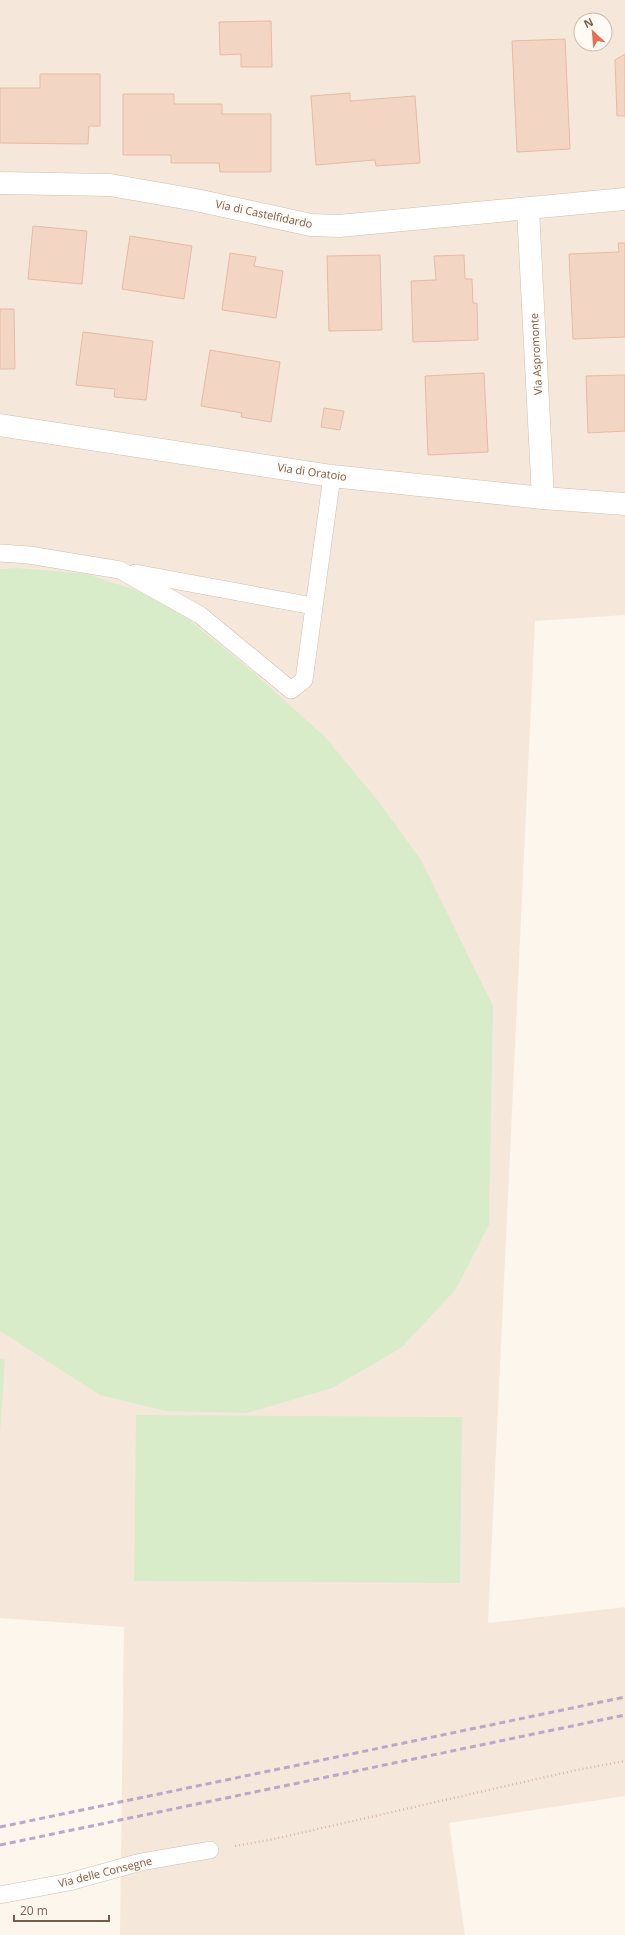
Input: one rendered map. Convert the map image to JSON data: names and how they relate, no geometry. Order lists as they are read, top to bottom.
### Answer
{
  "streets": {
    "street": ["Via di Castelfidardo", "Via Aspromonte", "Via di Oratoio"],
    "lane": ["Via delle Consegne"]
  },
  "crossings": [
    ["Via di Castelfidardo", "Via Aspromonte"],
    ["Via Aspromonte", "Via di Oratoio"]
  ],
  "scale_bar": "20 m",
  "north": "top left"
}
